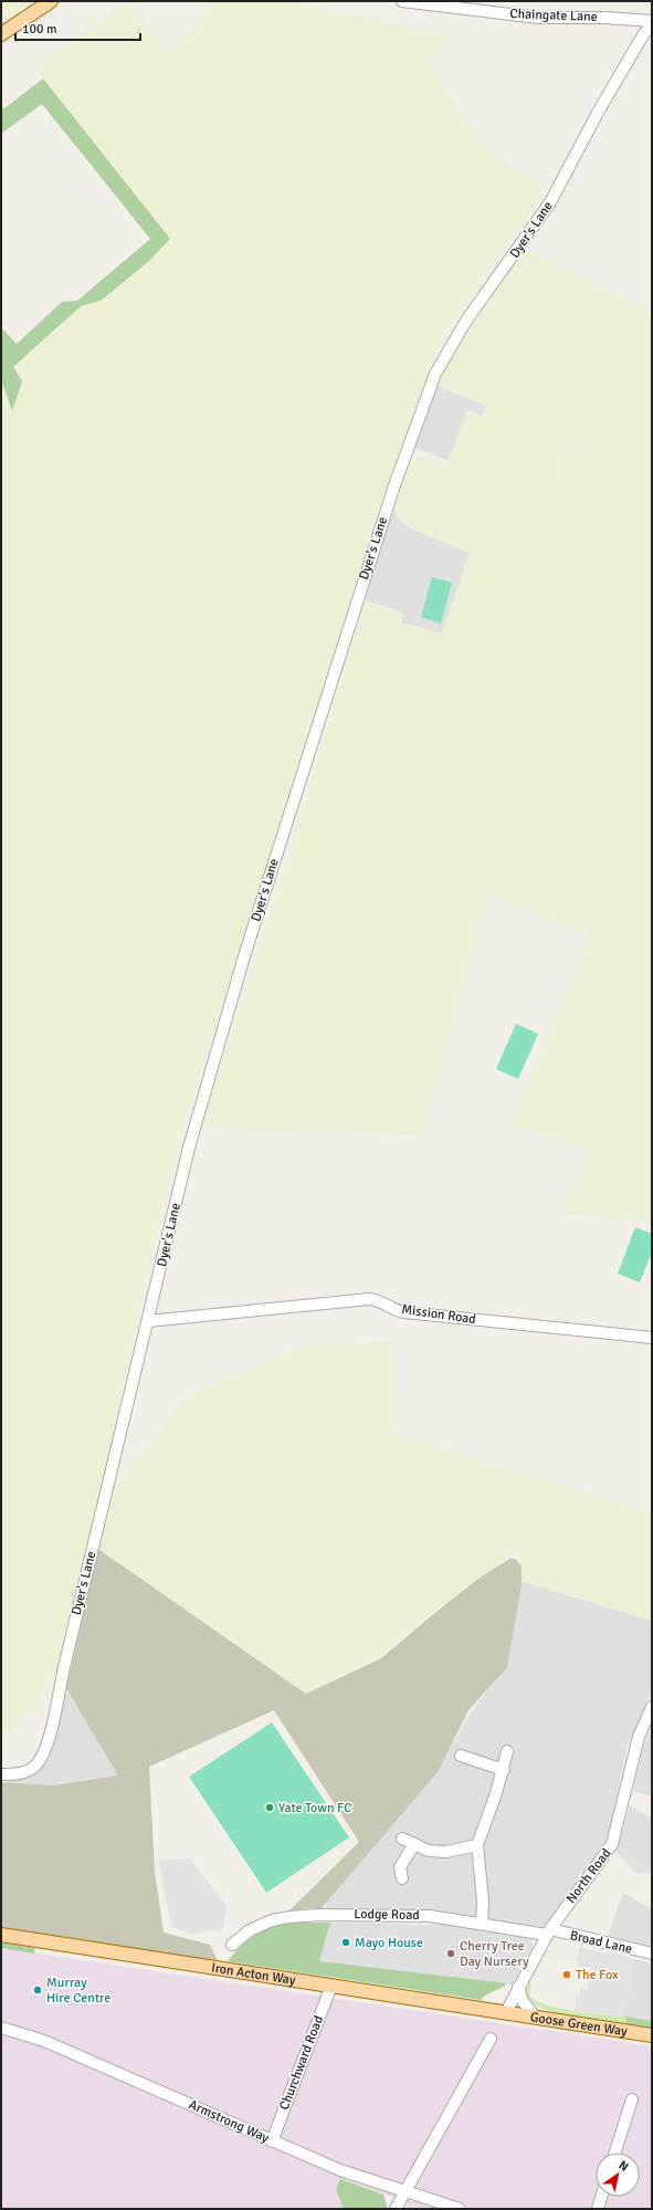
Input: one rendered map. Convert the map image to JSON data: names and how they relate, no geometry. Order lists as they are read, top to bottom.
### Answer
{
  "streets": {
    "main road": ["Iron Acton Way", "Goose Green Way"],
    "street": [
      "Chaingate Lane",
      "Dyer's Lane",
      "Mission Road",
      "North Road",
      "Lodge Road",
      "Broad Lane",
      "Churchward Road",
      "Armstrong Way"
    ]
  },
  "crossings": [
    ["Chaingate Lane", "Dyer's Lane"],
    ["Dyer's Lane", "Mission Road"],
    ["North Road", "Lodge Road"],
    ["North Road", "Broad Lane"],
    ["North Road", "Iron Acton Way"],
    ["North Road", "Goose Green Way"],
    ["Lodge Road", "Broad Lane"],
    ["Iron Acton Way", "Goose Green Way"],
    ["Iron Acton Way", "Churchward Road"],
    ["Churchward Road", "Armstrong Way"]
  ],
  "places": [
    "Yate Town FC",
    "Mayo House",
    "Cherry Tree Day Nursery",
    "The Fox",
    "Murray Hire Centre"
  ],
  "scale_bar": "100 m",
  "north": "top right"
}
